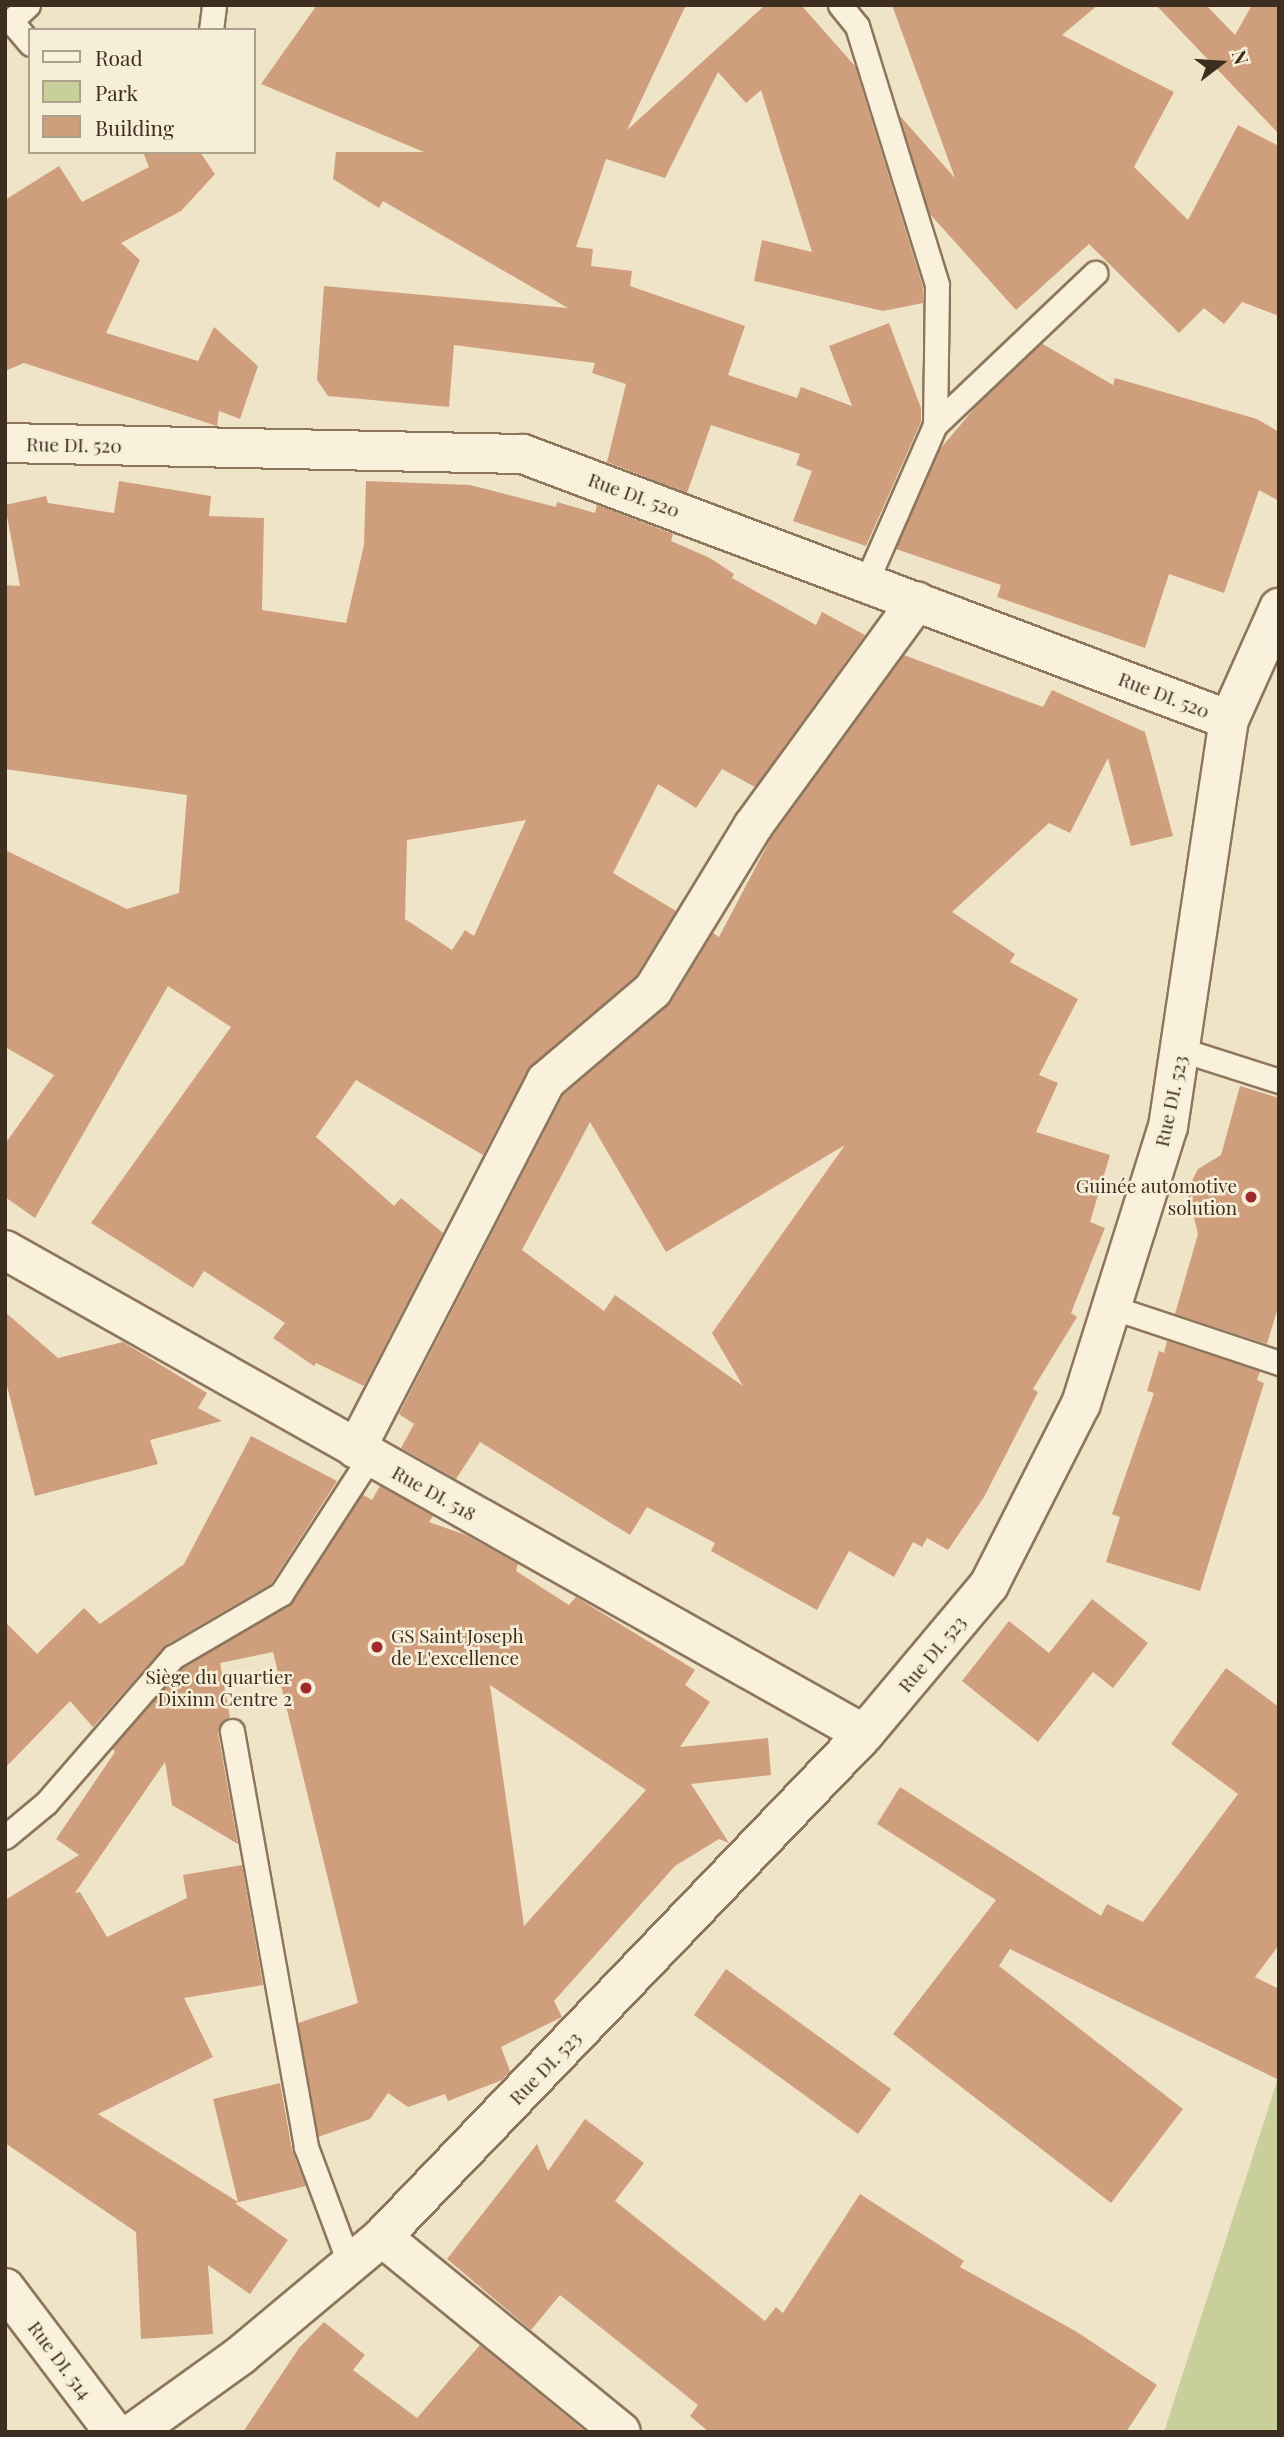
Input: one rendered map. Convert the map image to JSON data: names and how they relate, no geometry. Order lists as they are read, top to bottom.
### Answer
{
  "streets": {
    "street": [
      "Rue DI. 520",
      "Rue DI. 523",
      "Rue DI. 518",
      "Rue DI. 514"
    ]
  },
  "crossings": [
    ["Rue DI. 520", "Rue DI. 523"],
    ["Rue DI. 523", "Rue DI. 518"]
  ],
  "places": ["Guinée automotive solution", "GS Saint Joseph de L'excellence", "Siège du quartier Dixinn Centre 2"],
  "legend": ["Road", "Park", "Building"],
  "north": "right"
}
